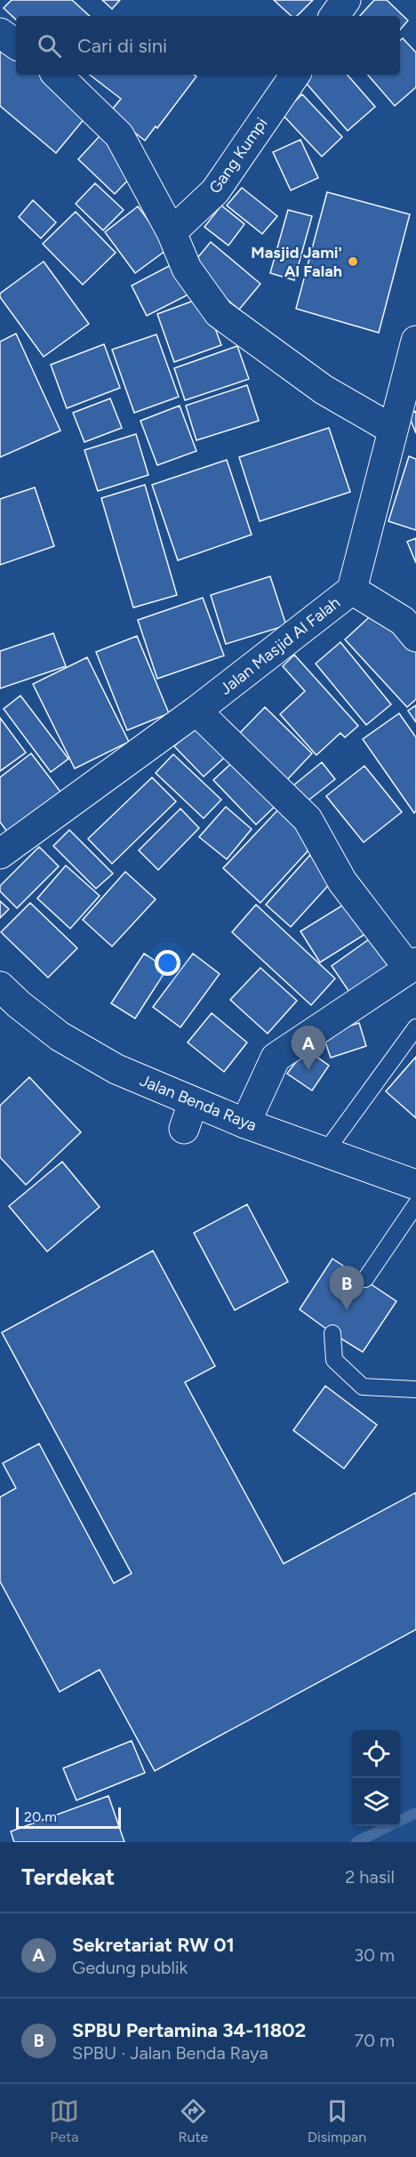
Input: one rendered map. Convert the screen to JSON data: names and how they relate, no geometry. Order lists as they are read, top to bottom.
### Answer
{
  "streets": {
    "street": ["Gang Kumpi", "Jalan Masjid Al Falah", "Jalan Benda Raya"]
  },
  "places": ["Masjid Jami' Al Falah"],
  "scale_bar": "20 m",
  "page": {
    "search": "Cari di sini",
    "pins": ["A", "B"],
    "scale": "20 m",
    "heading": ["Terdekat", "2 hasil"],
    "list": [
      {
        "mark": "A",
        "name": "Sekretariat RW 01",
        "note": "Gedung publik",
        "value": "30 m"
      },
      {
        "mark": "B",
        "name": "SPBU Pertamina 34-11802",
        "note": "SPBU · Jalan Benda Raya",
        "value": "70 m"
      }
    ],
    "nav": ["Peta", "Rute", "Disimpan"]
  }
}
